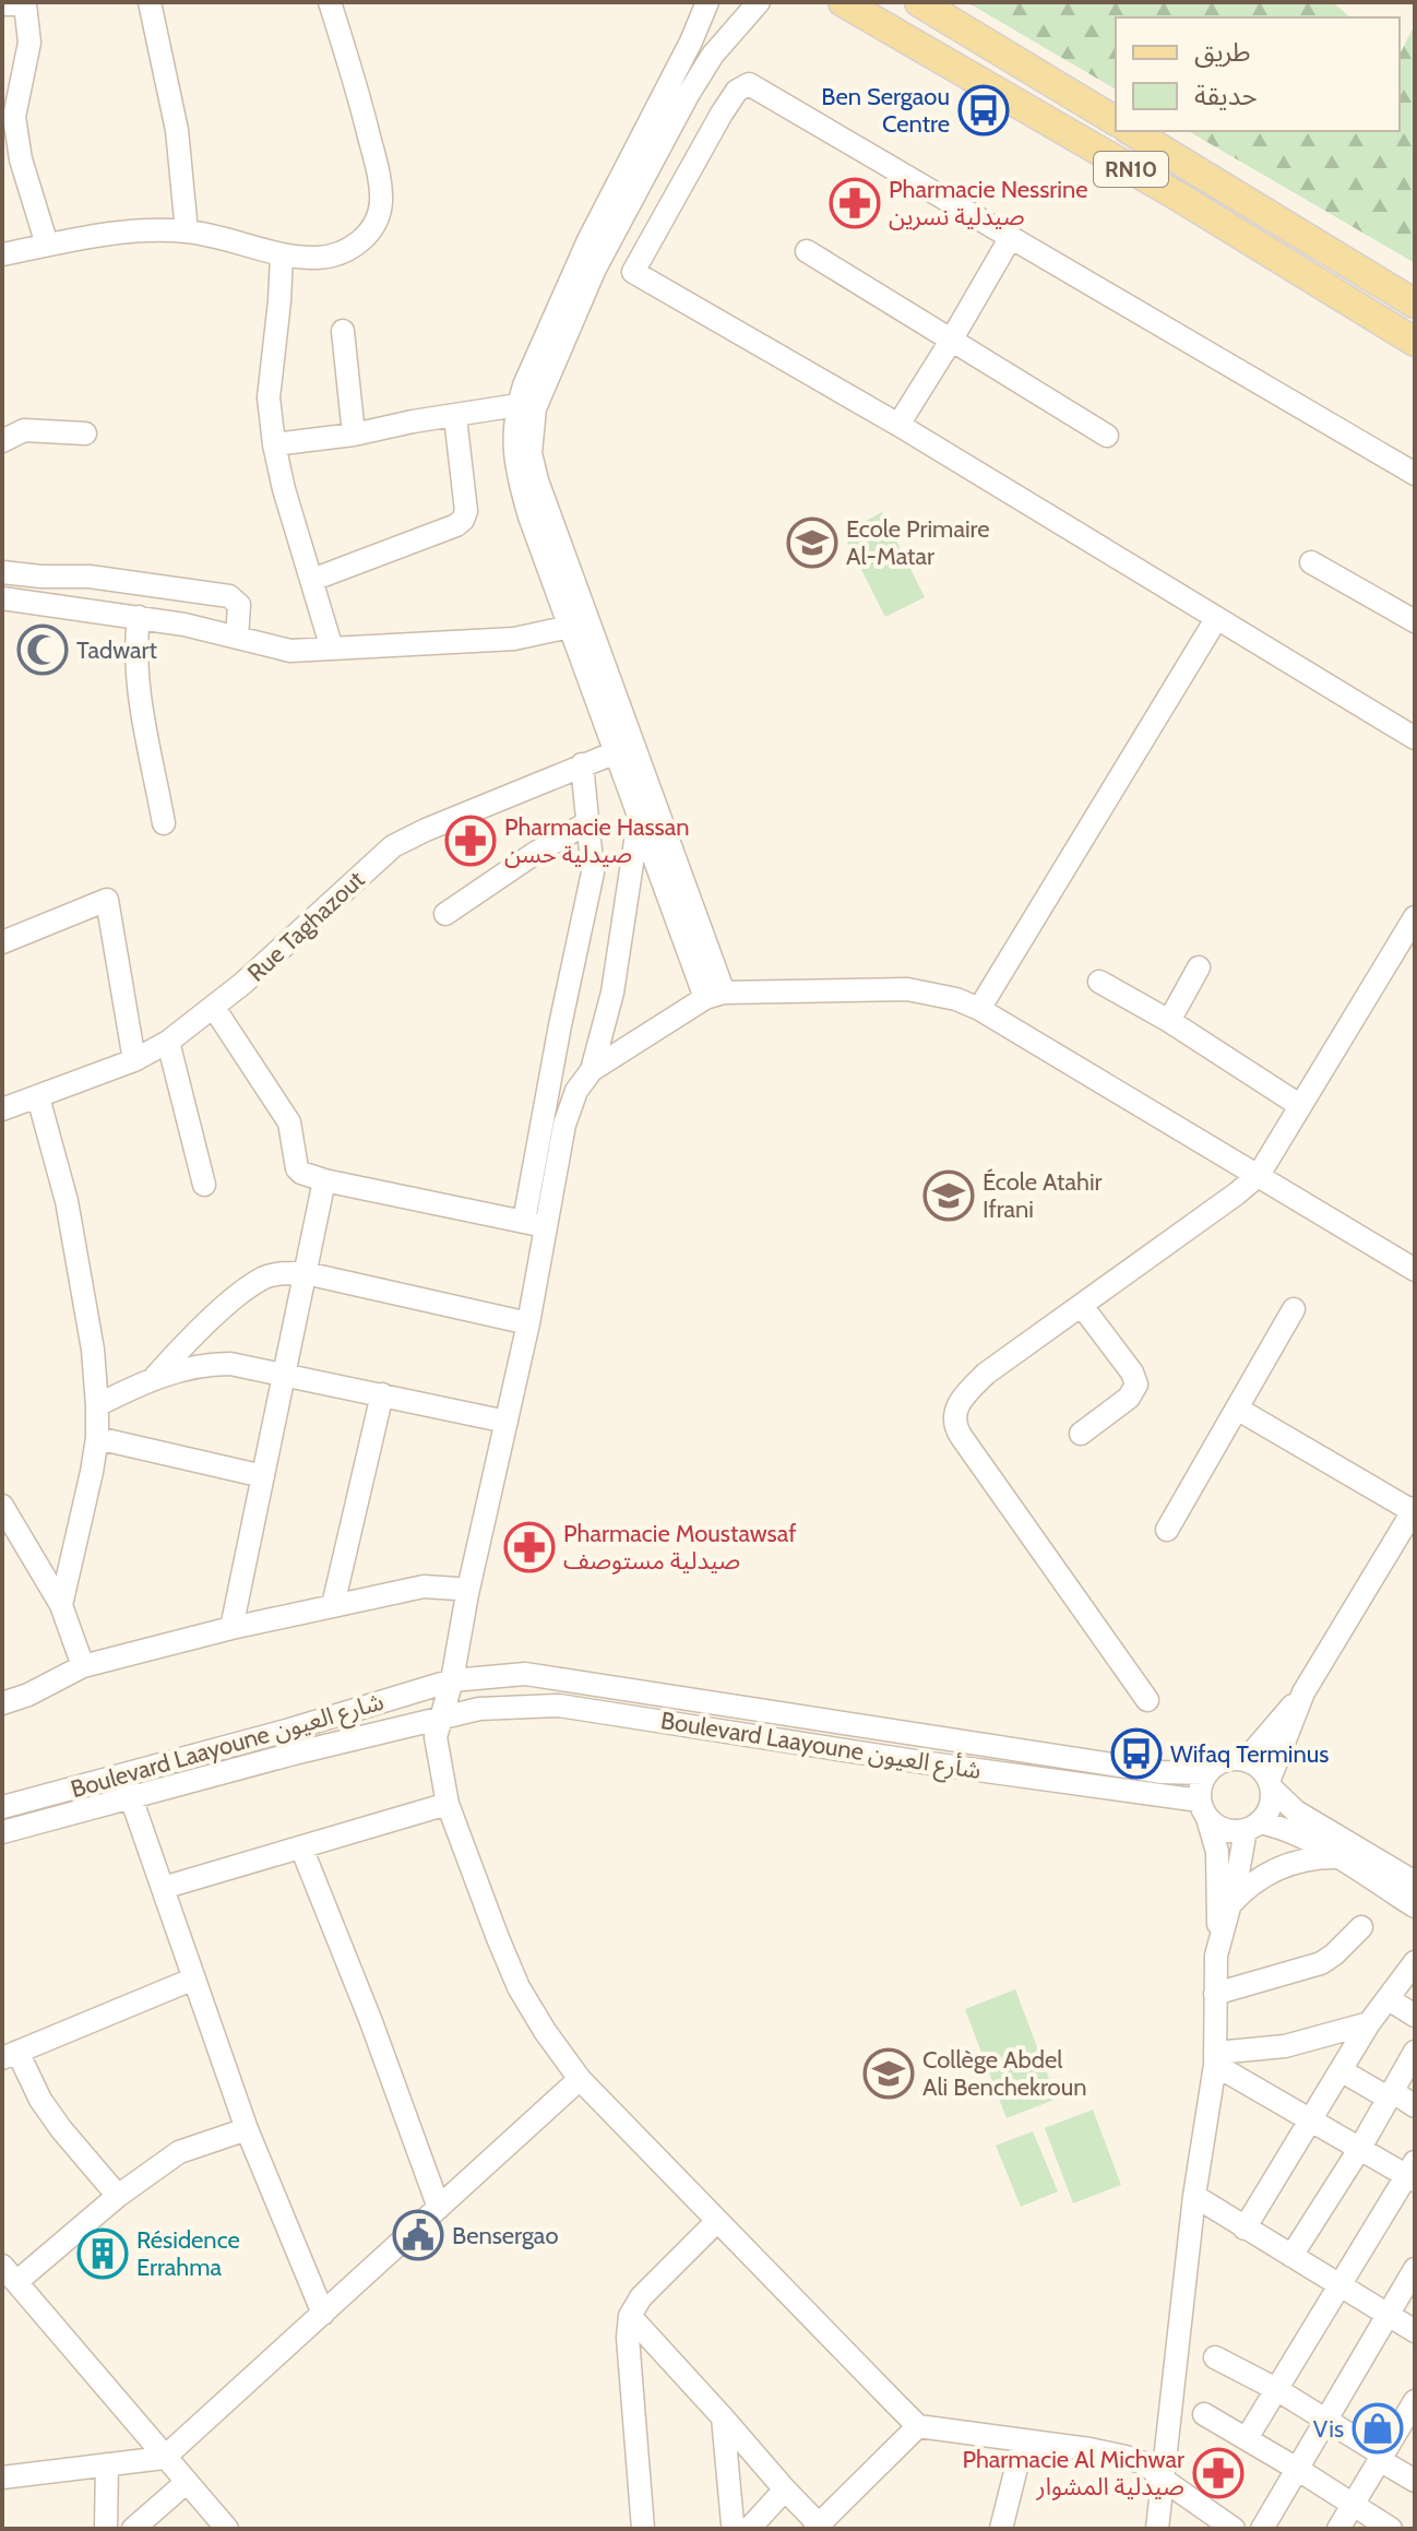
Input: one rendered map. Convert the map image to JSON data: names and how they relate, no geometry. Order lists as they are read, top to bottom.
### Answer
{
  "streets": {
    "main road": ["RN10"],
    "street": ["Rue Taghazout", "Boulevard Laayoune شارع العيون", "Boulevard Laayoune شأرع العيون"]
  },
  "crossings": [
    ["Boulevard Laayoune شارع العيون", "Boulevard Laayoune شأرع العيون"]
  ],
  "places": {
    "bus stop": ["Ben Sergaou Centre", "Wifaq Terminus"],
    "pharmacy": [
      "Pharmacie Nessrine صيدلية نسرين",
      "Pharmacie Hassan صيدلية حسن",
      "Pharmacie Moustawsaf صيدلية مستوصف",
      "Pharmacie Al Michwar صيدلية المشوار"
    ],
    "school or university": ["Ecole Primaire Al-Matar", "École Atahir Ifrani", "Collège Abdel Ali Benchekroun"],
    "mosque": ["Tadwart"],
    "public building": ["Bensergao"],
    "building": ["Résidence Errahma"],
    "shop": ["Vis"]
  },
  "legend": ["طريق", "حديقة"]
}
